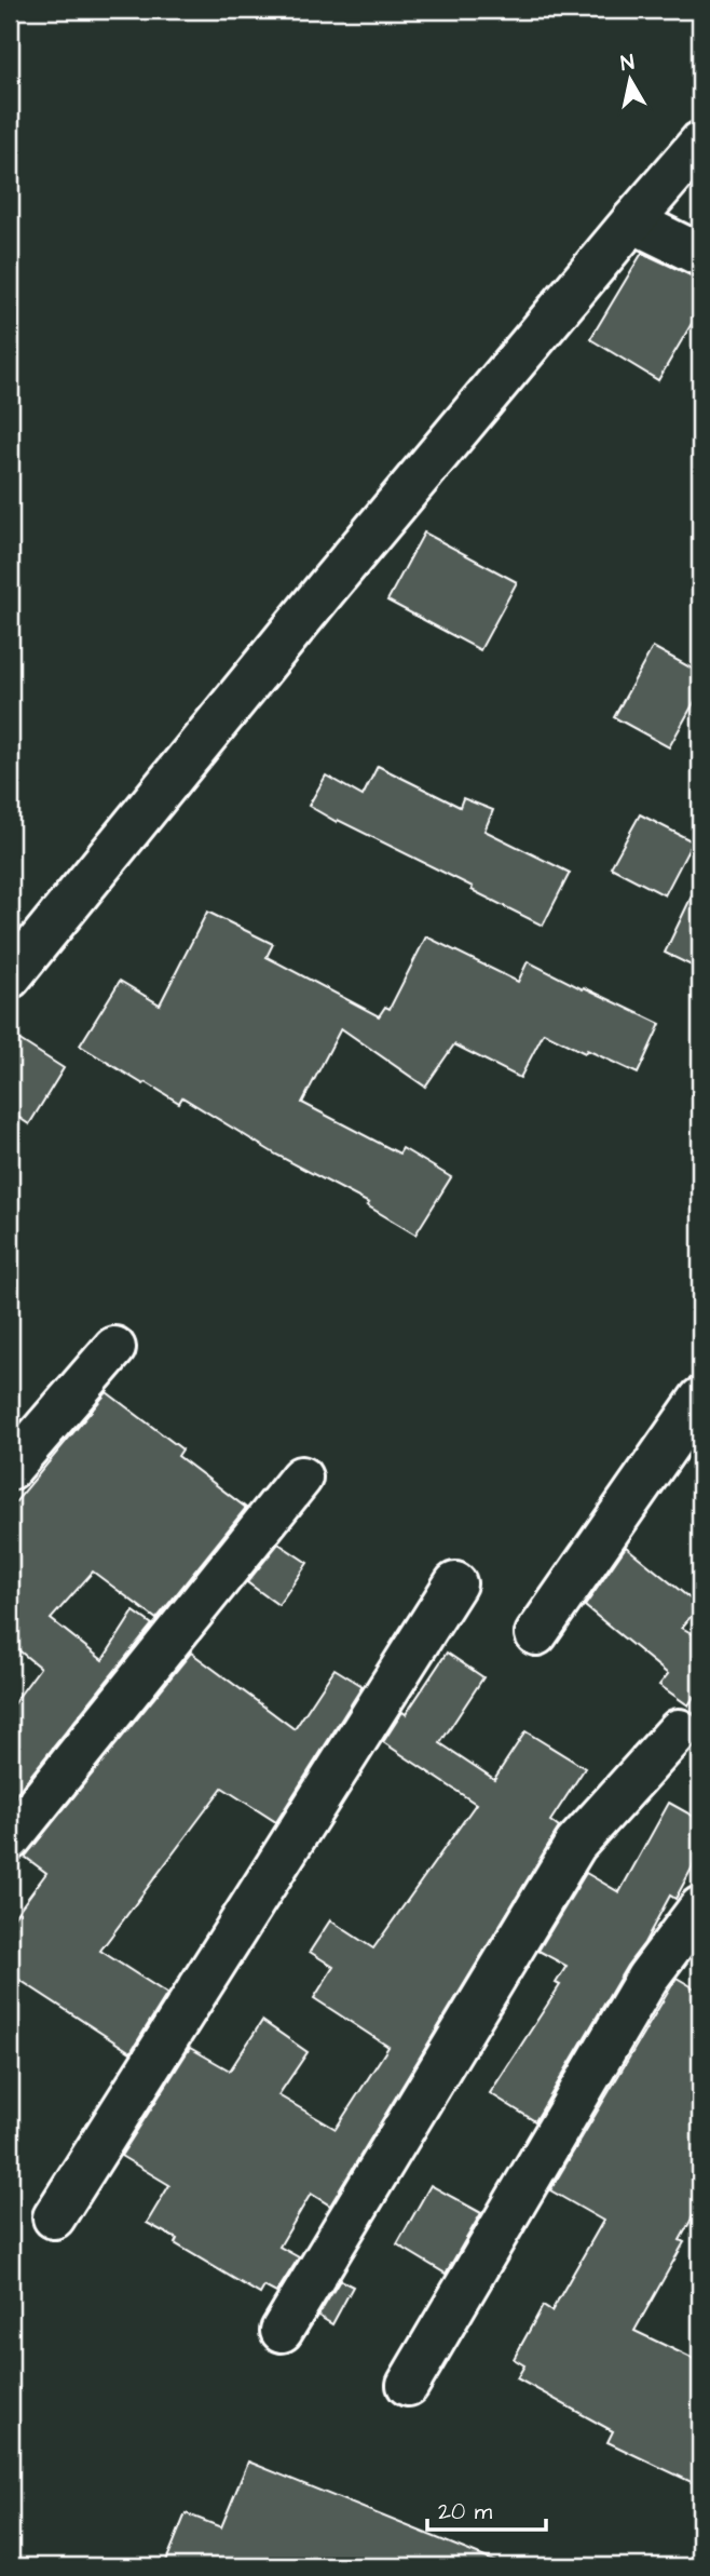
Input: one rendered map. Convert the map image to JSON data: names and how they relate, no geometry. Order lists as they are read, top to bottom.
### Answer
{
  "scale_bar": "20 m",
  "north": "top"
}
